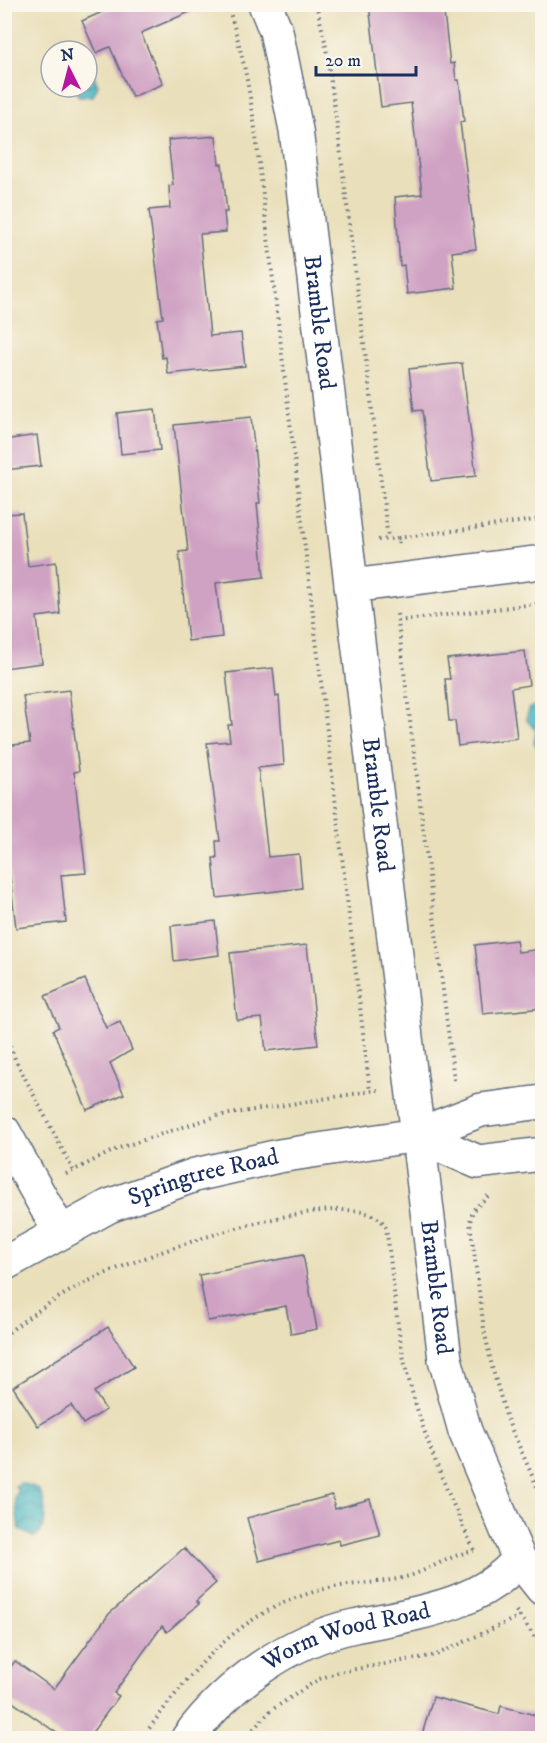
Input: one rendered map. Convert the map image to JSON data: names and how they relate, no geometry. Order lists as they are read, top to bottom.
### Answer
{
  "streets": {
    "street": ["Bramble Road", "Springtree Road", "Worm Wood Road"]
  },
  "crossings": [
    ["Bramble Road", "Springtree Road"],
    ["Bramble Road", "Worm Wood Road"]
  ],
  "scale_bar": "20 m",
  "north": "top"
}
